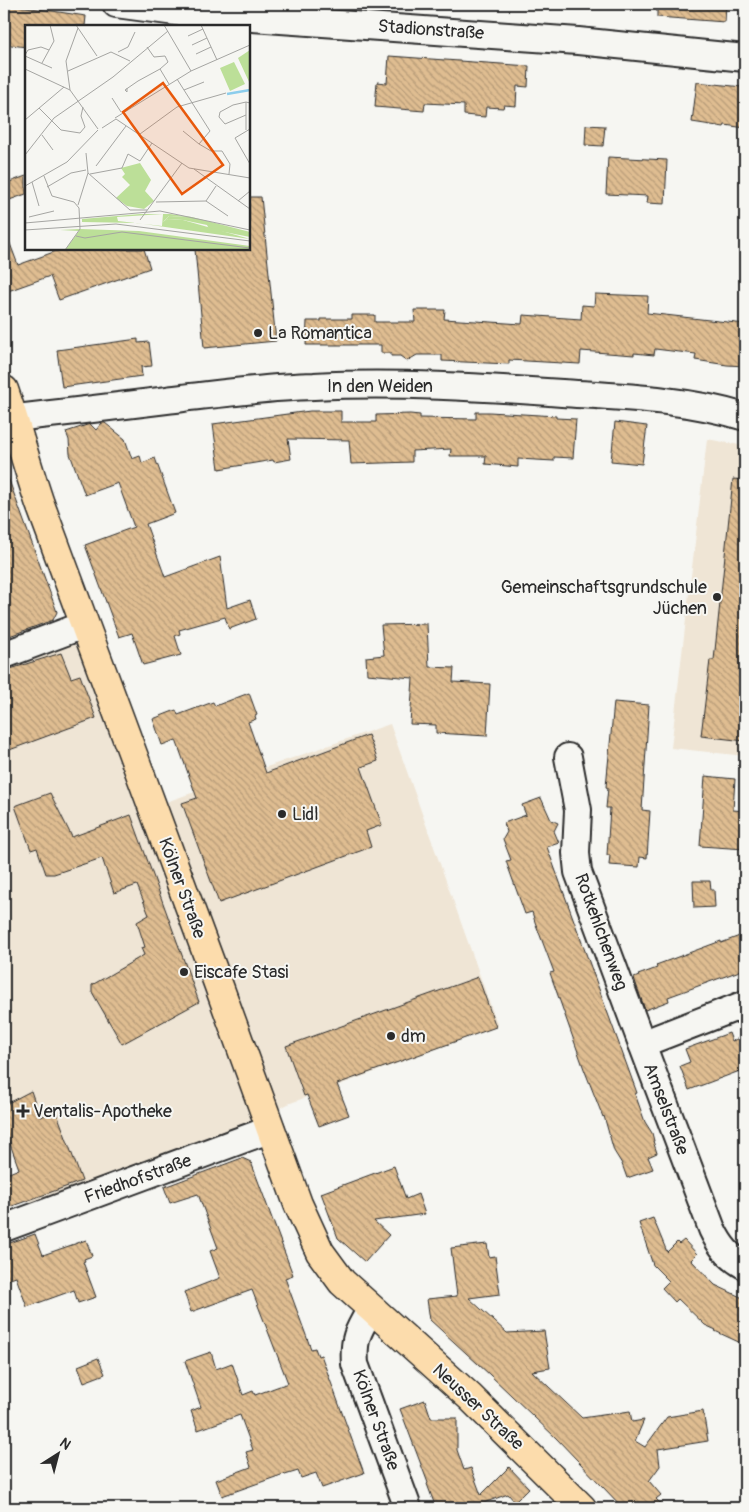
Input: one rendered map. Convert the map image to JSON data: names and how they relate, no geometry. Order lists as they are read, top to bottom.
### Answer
{
  "streets": {
    "main road": ["Kölner Straße", "Neusser Straße"],
    "street": [
      "Stadionstraße",
      "In den Weiden",
      "Rotkehlchenweg",
      "Amselstraße",
      "Friedhofstraße"
    ]
  },
  "crossings": [
    ["In den Weiden", "Kölner Straße"],
    ["Kölner Straße", "Friedhofstraße"],
    ["Kölner Straße", "Neusser Straße"],
    ["Rotkehlchenweg", "Amselstraße"]
  ],
  "places": {
    "other": [
      "La Romantica",
      "Gemeinschaftsgrundschule Jüchen",
      "Lidl",
      "Eiscafe Stasi",
      "dm"
    ],
    "health": ["Ventalis-Apotheke"]
  },
  "north": "top right"
}
